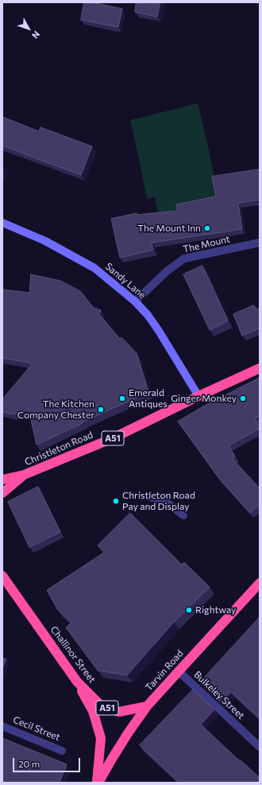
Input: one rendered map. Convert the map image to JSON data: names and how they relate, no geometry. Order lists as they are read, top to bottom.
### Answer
{
  "streets": {
    "highway": [
      "A51",
      "Christleton Road",
      "Challinor Street",
      "Tarvin Road"
    ],
    "main road": ["Sandy Lane"],
    "street": ["The Mount", "Bulkeley Street", "Cecil Street"]
  },
  "crossings": [
    ["The Mount", "Sandy Lane"],
    ["Sandy Lane", "Christleton Road"],
    ["A51", "Christleton Road"],
    ["Challinor Street", "Tarvin Road"],
    ["Tarvin Road", "Bulkeley Street"]
  ],
  "places": [
    "The Mount Inn",
    "Emerald Antiques",
    "Ginger Monkey",
    "The Kitchen Company Chester",
    "Christleton Road Pay and Display",
    "Rightway"
  ],
  "scale_bar": "20 m",
  "north": "bottom right"
}
